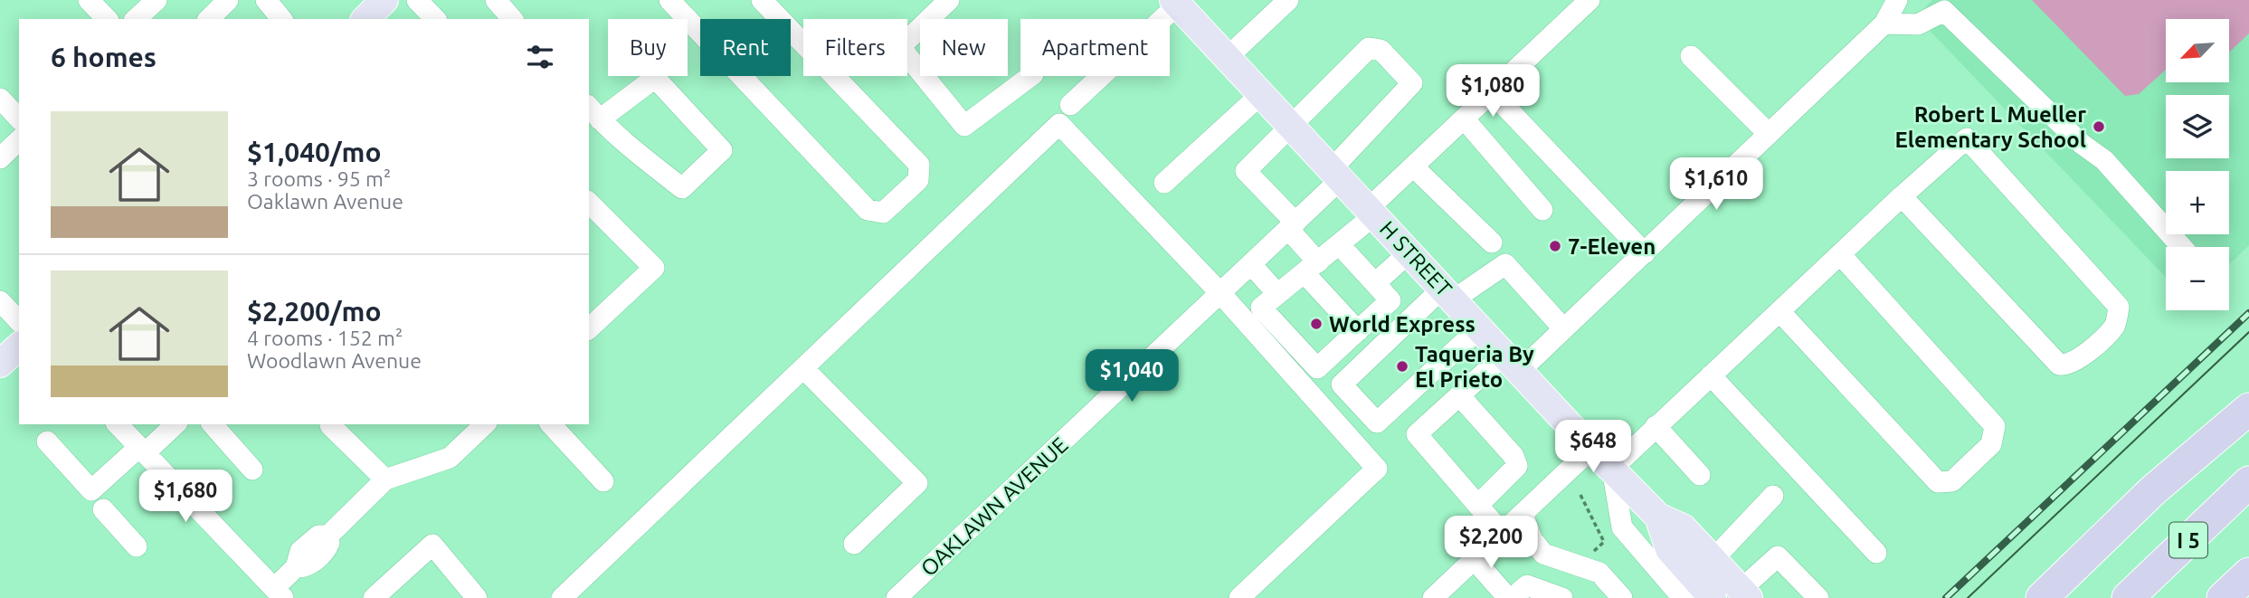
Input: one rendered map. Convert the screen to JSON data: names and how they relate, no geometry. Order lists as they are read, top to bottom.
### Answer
{
  "streets": {
    "highway": ["I 5"],
    "main road": ["H STREET"],
    "street": ["OAKLAWN AVENUE"]
  },
  "crossings": [
    ["H STREET", "OAKLAWN AVENUE"]
  ],
  "places": [
    "Robert L Mueller Elementary School",
    "7-Eleven",
    "World Express",
    "Taqueria By El Prieto"
  ],
  "north": "bottom left",
  "page": {
    "map_buttons": ["+", "−"],
    "chip": [
      "Buy",
      "Rent",
      "Filters",
      "New",
      "Apartment"
    ],
    "heading": "6 homes",
    "price": [
      "$1,080",
      "$1,610",
      "$1,040",
      "$648",
      "$1,680",
      "$2,200"
    ],
    "list": [
      {
        "name": "$1,040/mo",
        "note": "3 rooms · 95 m² · Oaklawn Avenue"
      },
      {
        "name": "$2,200/mo",
        "note": "4 rooms · 152 m² · Woodlawn Avenue"
      }
    ]
  }
}
